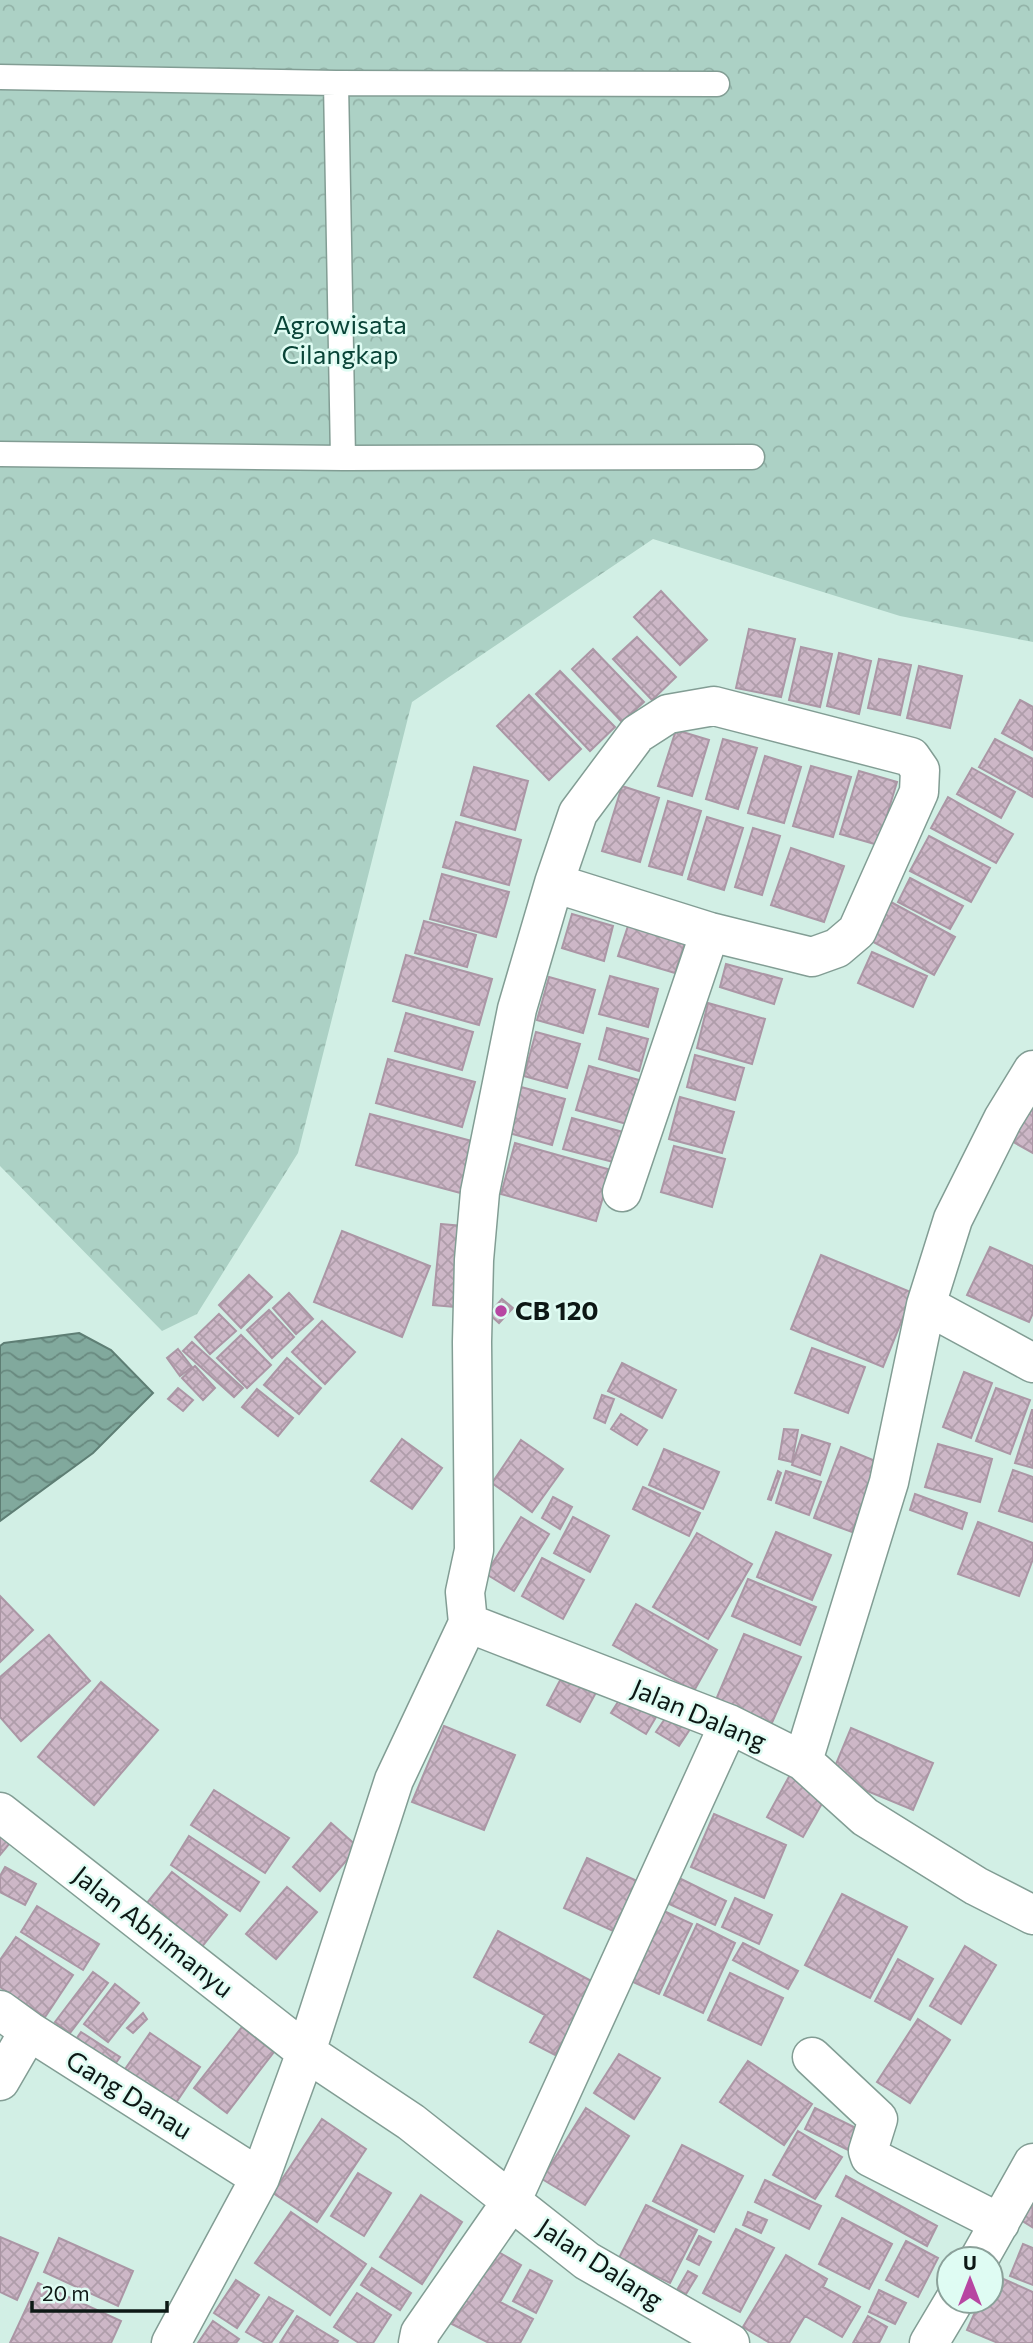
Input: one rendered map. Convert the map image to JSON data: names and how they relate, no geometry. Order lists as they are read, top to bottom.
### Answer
{
  "streets": {
    "street": ["Jalan Dalang", "Jalan Abhimanyu", "Gang Danau"]
  },
  "crossings": [
    ["Jalan Dalang", "Jalan Abhimanyu"]
  ],
  "parks": ["Agrowisata Cilangkap"],
  "places": ["CB 120"],
  "scale_bar": "20 m",
  "north": "top"
}
